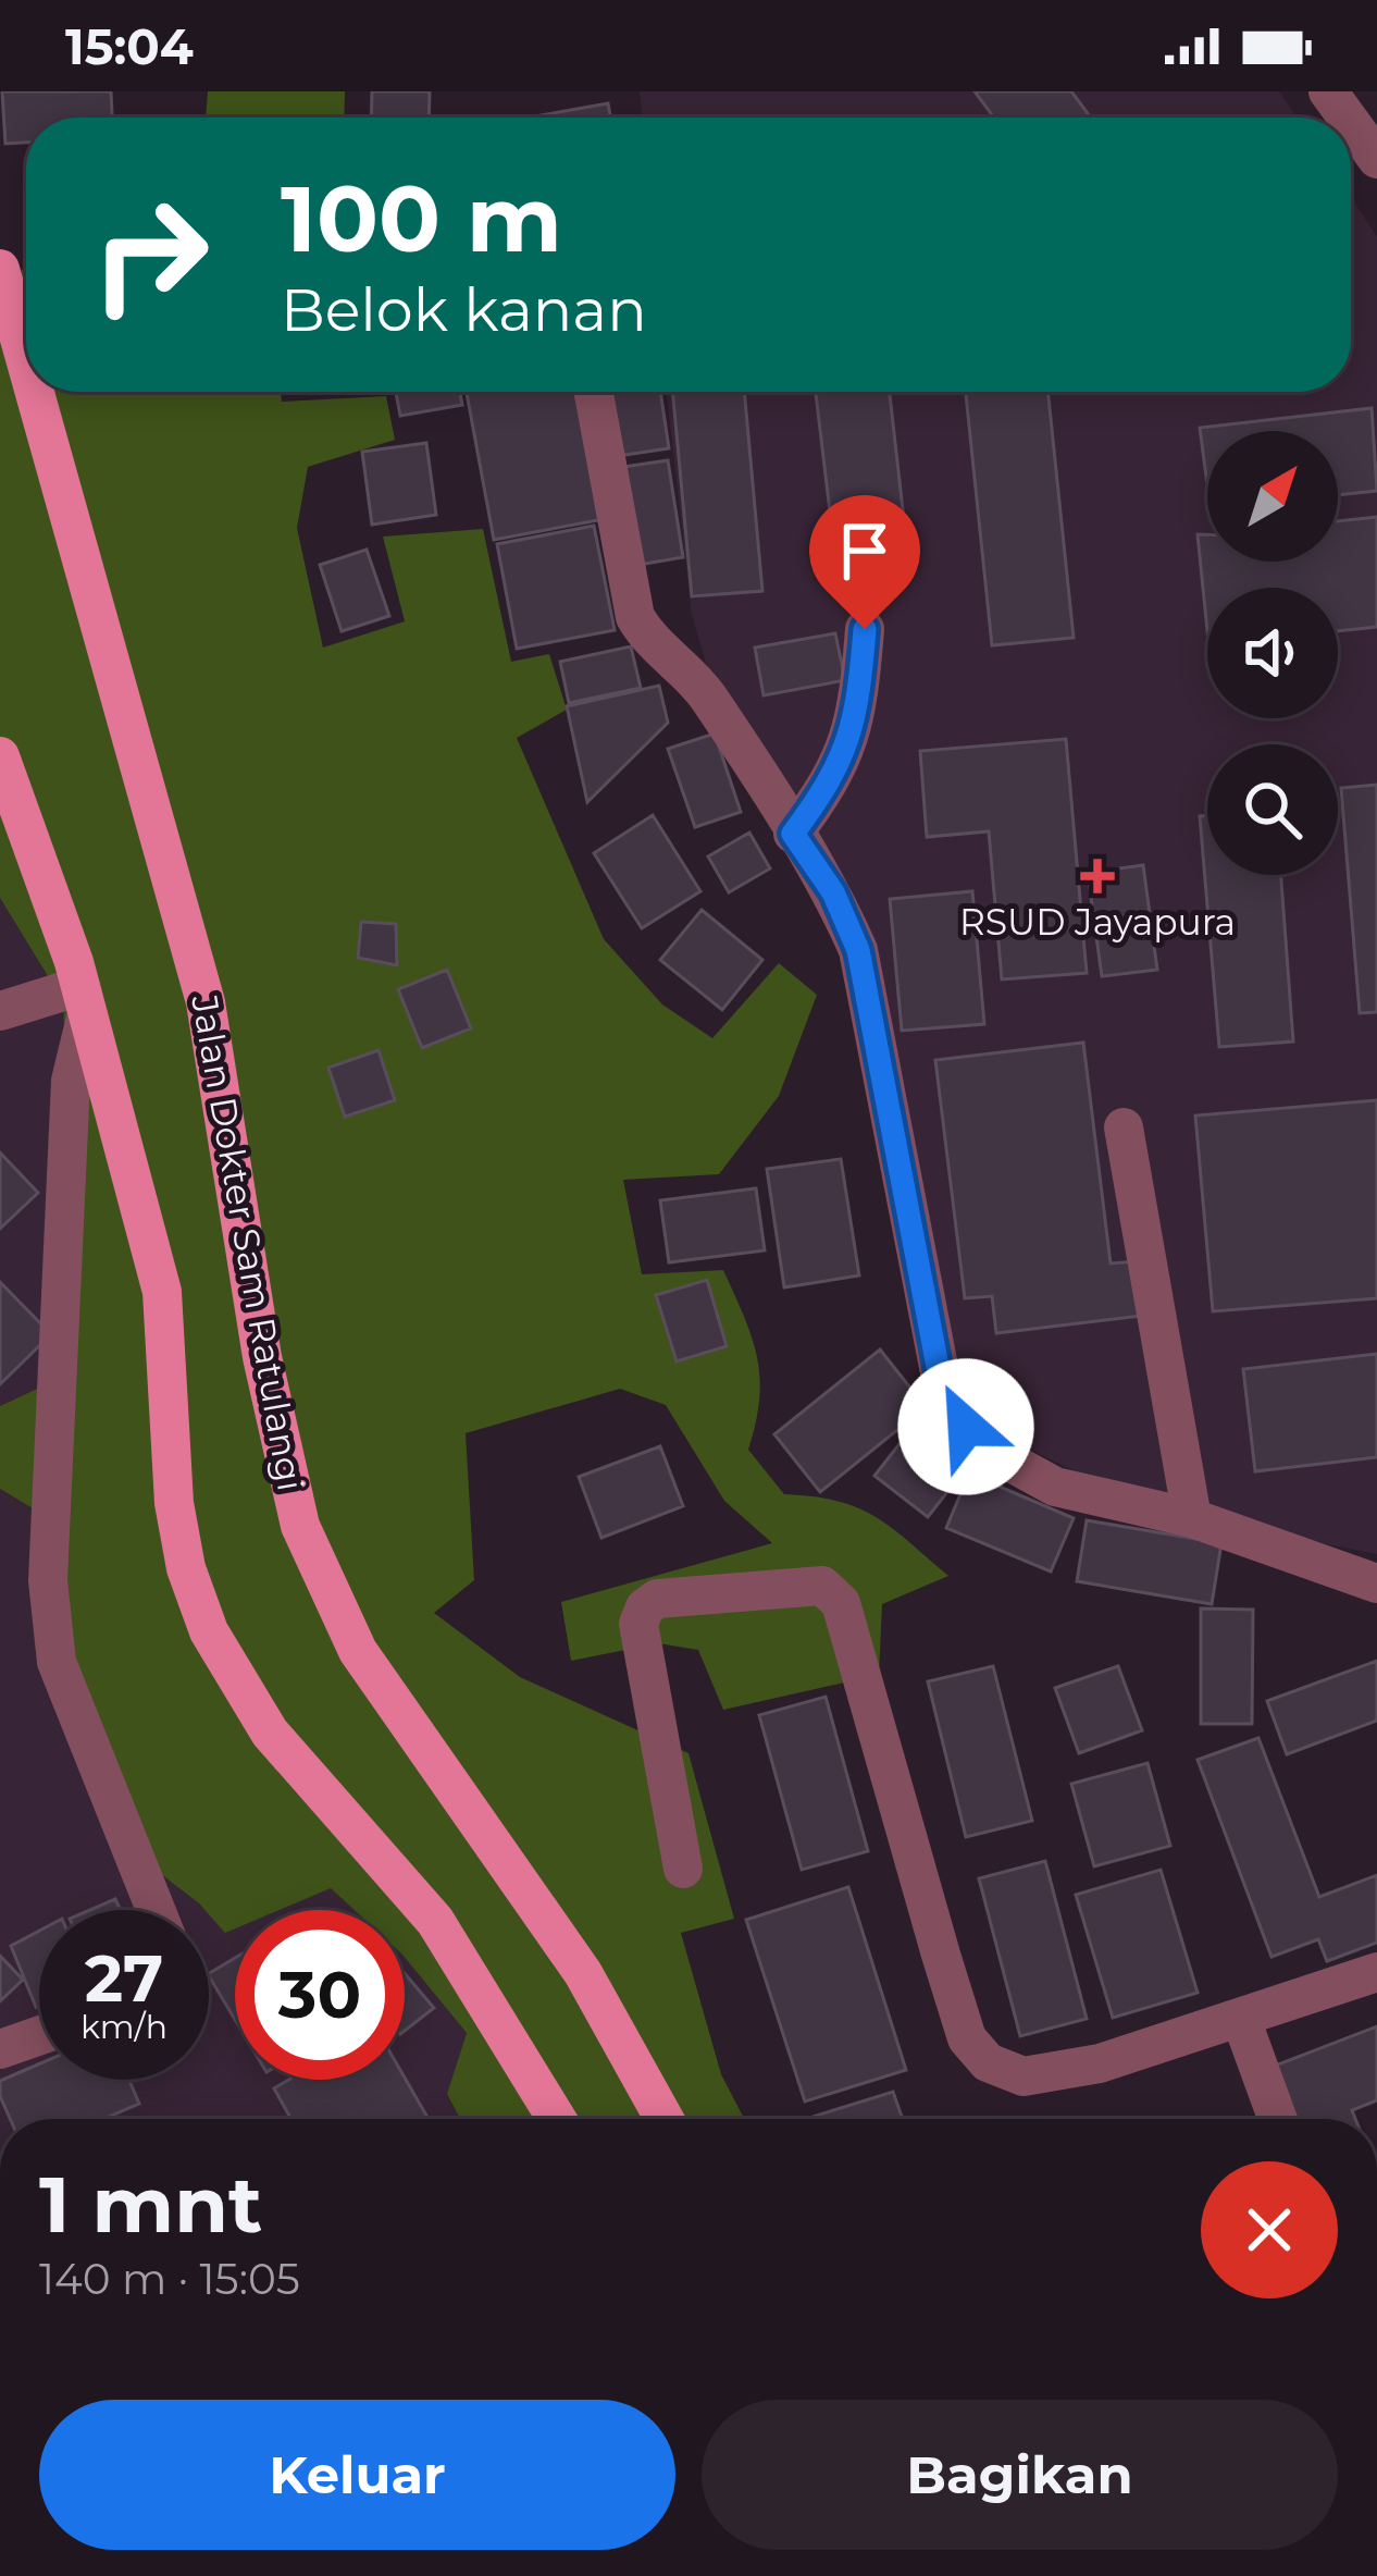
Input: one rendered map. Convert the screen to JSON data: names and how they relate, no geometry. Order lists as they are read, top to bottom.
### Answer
{
  "streets": {
    "main road": ["Jalan Dokter Sam Ratulangi"]
  },
  "places": {
    "health": ["RSUD Jayapura"]
  },
  "north": "top right",
  "page": {
    "status": "15:04",
    "turn": ["100 m", "Belok kanan"],
    "speed": "27 km/h",
    "limit": "30",
    "heading": ["1 mnt", "140 m · 15:05"],
    "buttons": ["Keluar", "Bagikan"]
  }
}
